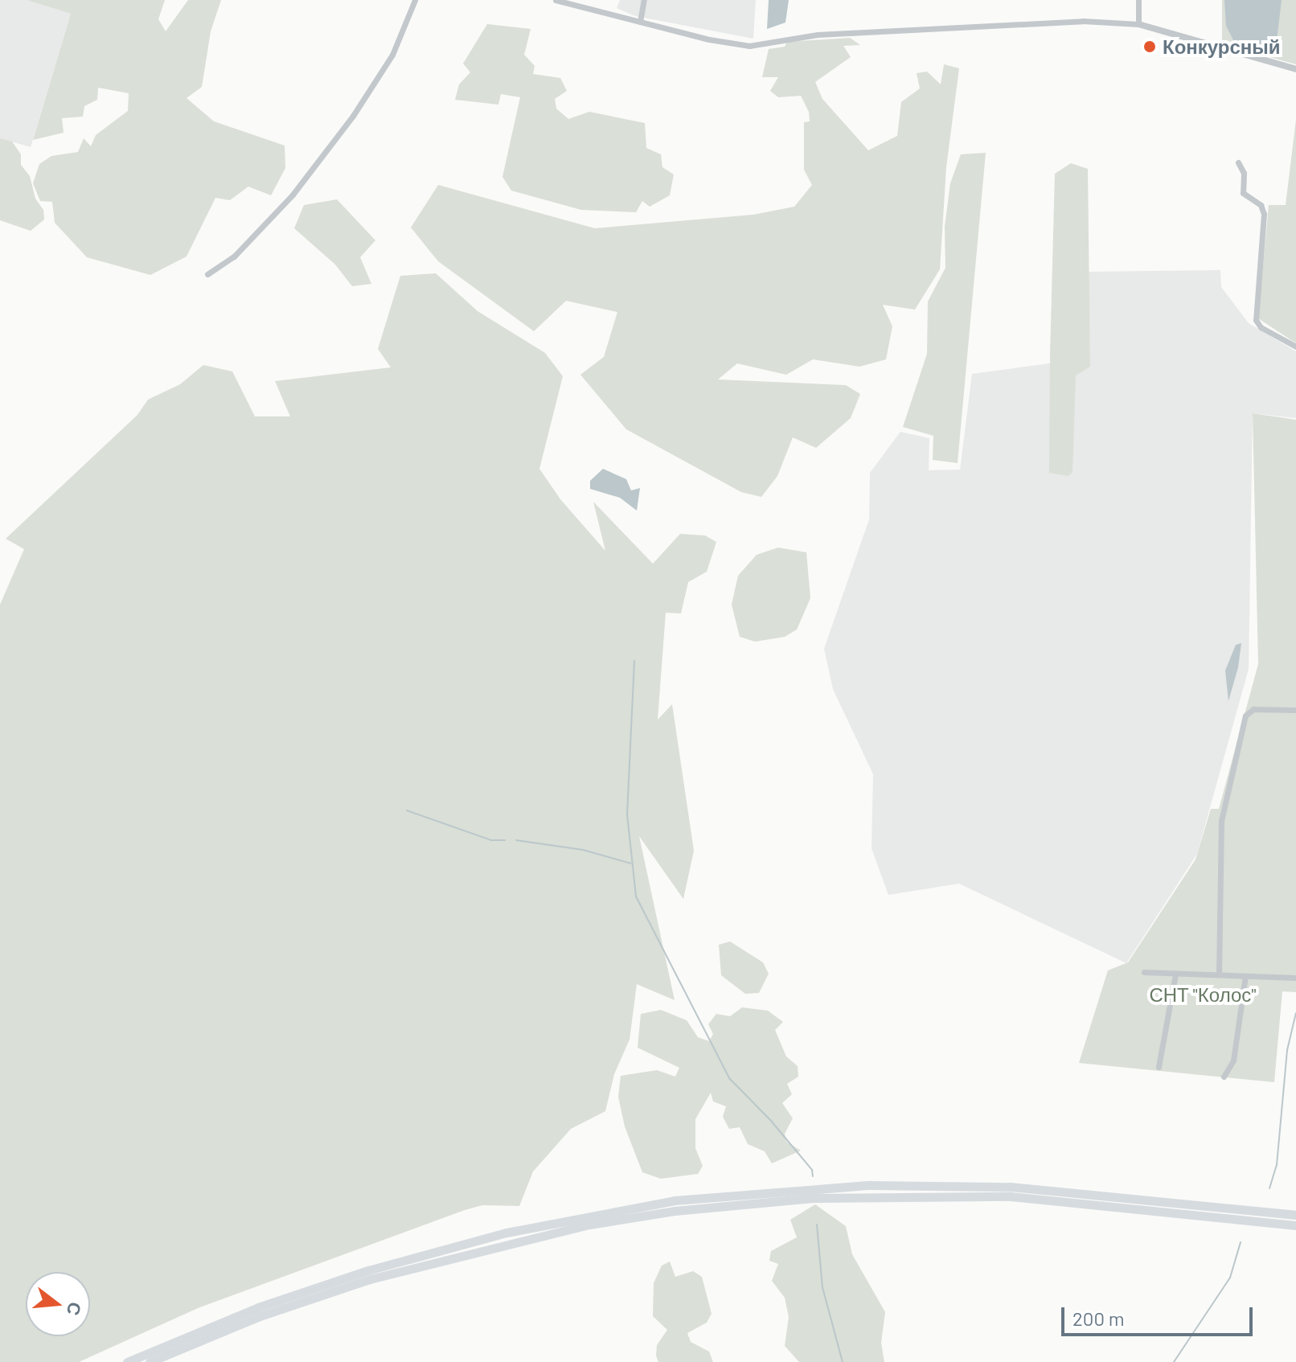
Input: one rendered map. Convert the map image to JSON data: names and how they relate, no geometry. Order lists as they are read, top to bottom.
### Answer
{
  "parks": ["СНТ \"Колос\""],
  "places": ["Конкурсный"],
  "scale_bar": "200 m",
  "north": "right"
}
